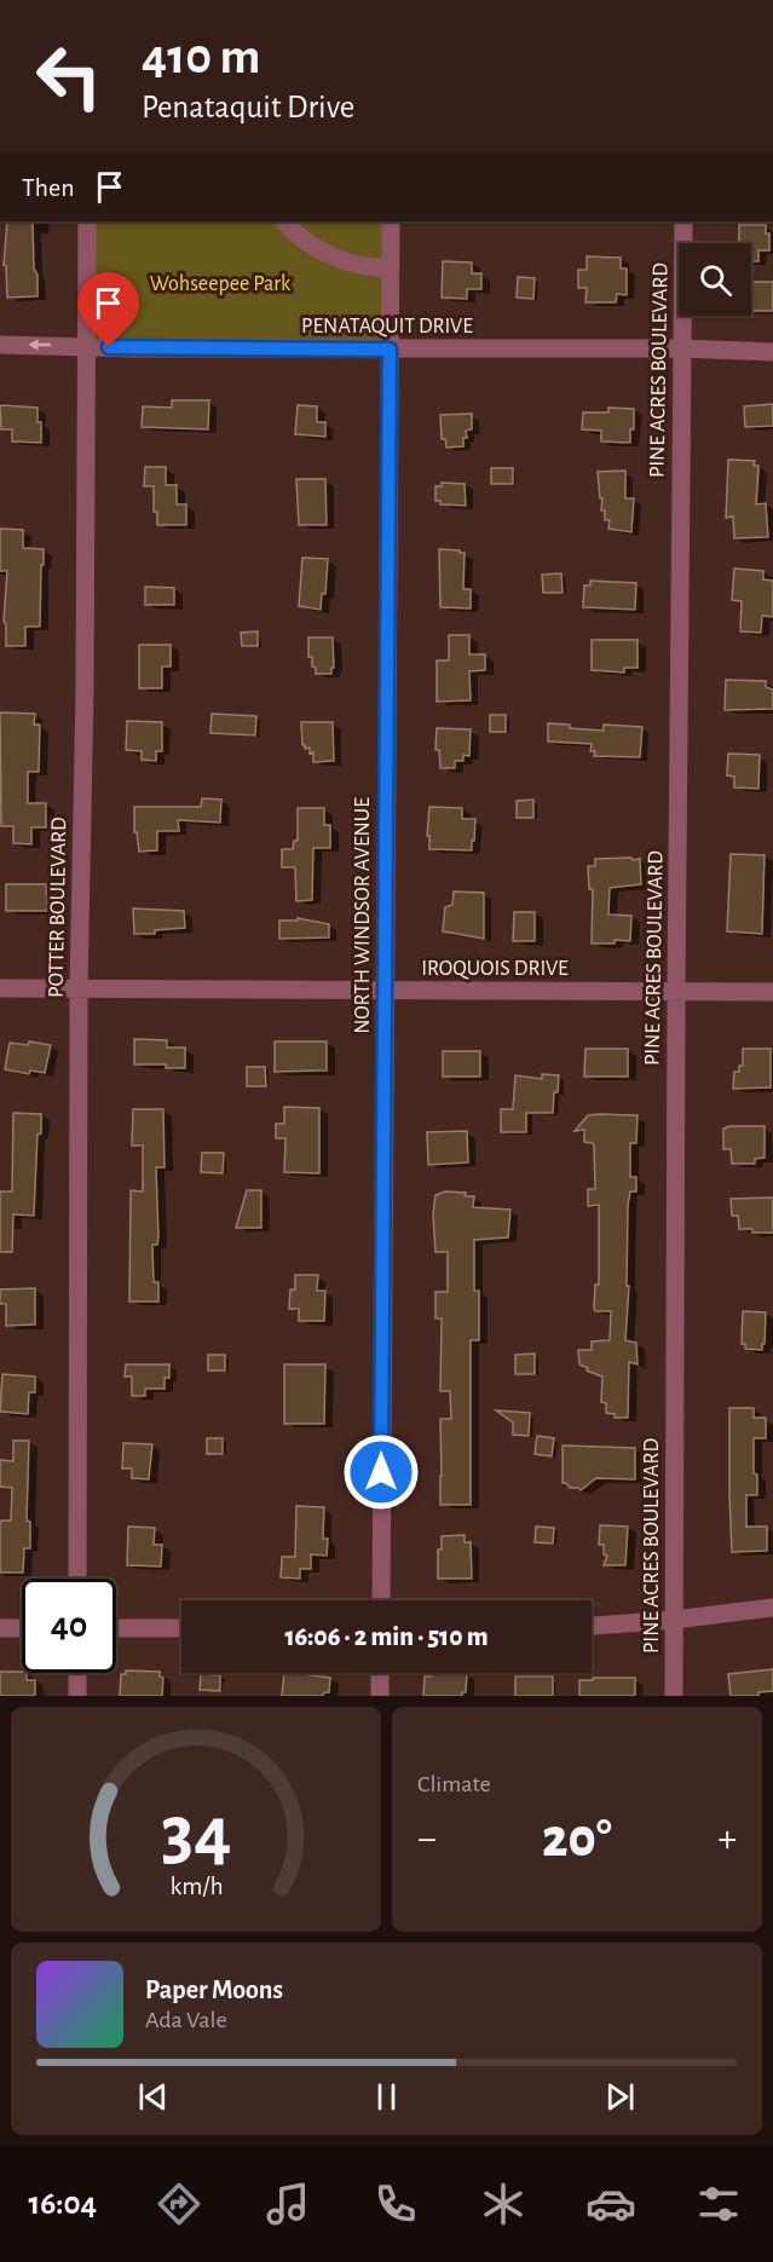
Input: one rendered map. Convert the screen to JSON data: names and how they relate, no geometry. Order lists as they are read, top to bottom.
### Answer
{
  "streets": {
    "street": [
      "PENATAQUIT DRIVE",
      "PINE ACRES BOULEVARD",
      "POTTER BOULEVARD",
      "NORTH WINDSOR AVENUE",
      "IROQUOIS DRIVE"
    ]
  },
  "crossings": [
    ["PENATAQUIT DRIVE", "PINE ACRES BOULEVARD"],
    ["PENATAQUIT DRIVE", "POTTER BOULEVARD"],
    ["PENATAQUIT DRIVE", "NORTH WINDSOR AVENUE"],
    ["PINE ACRES BOULEVARD", "IROQUOIS DRIVE"],
    ["POTTER BOULEVARD", "IROQUOIS DRIVE"],
    ["NORTH WINDSOR AVENUE", "IROQUOIS DRIVE"]
  ],
  "parks": ["Wohseepee Park"],
  "page": {
    "turn": ["410 m", "Penataquit Drive"],
    "then": "Then",
    "limit": "40",
    "trip": "16:06 · 2 min · 510 m",
    "tile": "Climate",
    "heat": ["−", "20°", "+"],
    "song": ["Paper Moons", "Ada Vale"],
    "tabs": "16:04",
    "gauge": ["34", "km/h"]
  }
}
